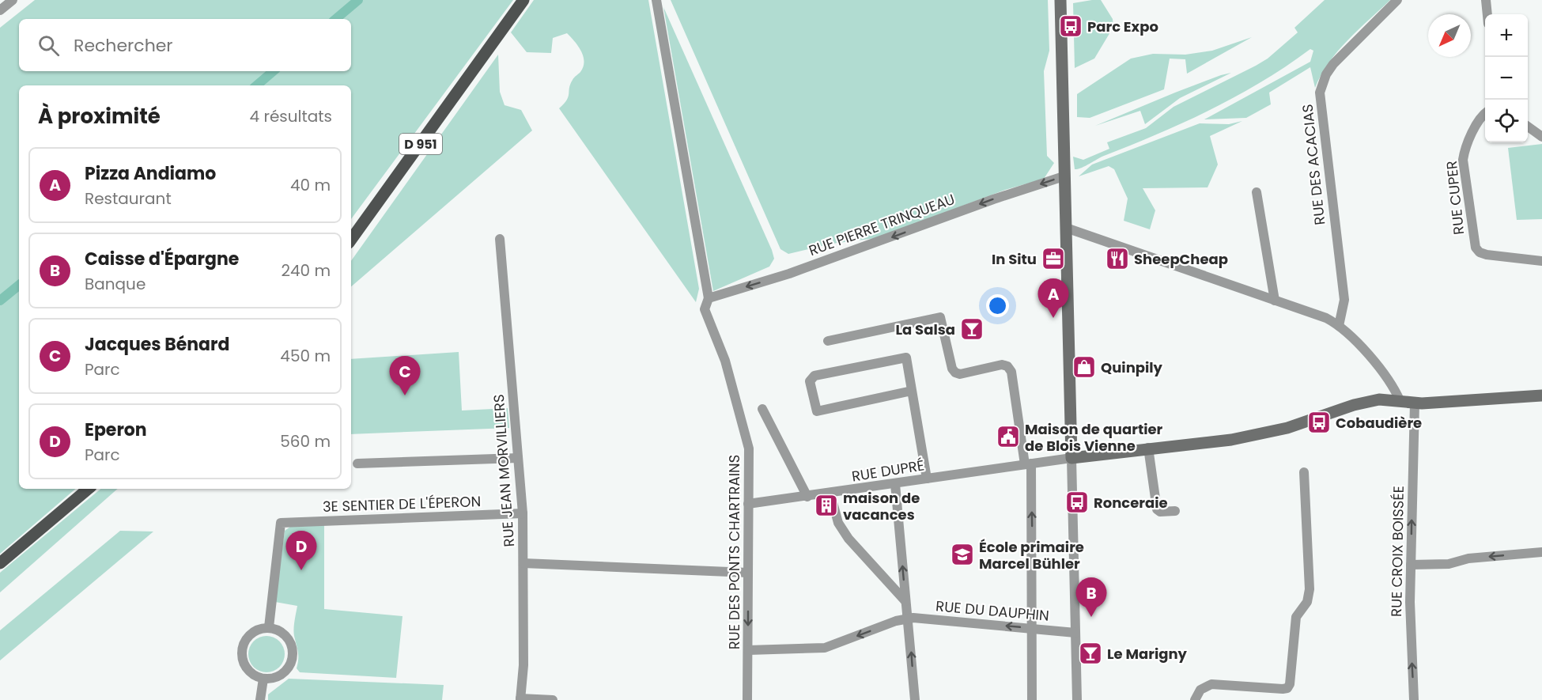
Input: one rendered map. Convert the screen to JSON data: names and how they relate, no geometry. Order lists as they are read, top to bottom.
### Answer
{
  "streets": {
    "main road": ["D 951"],
    "street": [
      "RUE DES ACACIAS",
      "RUE CUPER",
      "RUE PIERRE TRINQUEAU",
      "RUE JEAN MORVILLIERS",
      "RUE DUPRÉ",
      "3E SENTIER DE L'ÉPERON",
      "RUE CROIX BOISSÉE",
      "RUE DES PONTS CHARTRAINS",
      "RUE DU DAUPHIN"
    ]
  },
  "crossings": [
    ["RUE PIERRE TRINQUEAU", "RUE DES PONTS CHARTRAINS"],
    ["RUE JEAN MORVILLIERS", "3E SENTIER DE L'ÉPERON"],
    ["RUE DUPRÉ", "RUE DES PONTS CHARTRAINS"]
  ],
  "one_way": ["RUE PIERRE TRINQUEAU", "RUE CROIX BOISSÉE", "RUE DU DAUPHIN"],
  "places": {
    "bus stop": ["Parc Expo", "Cobaudière", "Ronceraie"],
    "office": ["In Situ"],
    "restaurant": ["SheepCheap"],
    "bar": ["La Salsa", "Le Marigny"],
    "shop": ["Quinpily"],
    "public building": ["Maison de quartier de Blois Vienne"],
    "building": ["maison de vacances"],
    "school or university": ["École primaire Marcel Bühler"]
  },
  "north": "bottom left",
  "page": {
    "map_buttons": ["+", "−"],
    "search": "Rechercher",
    "heading": ["À proximité", "4 résultats"],
    "list": [
      {
        "mark": "A",
        "name": "Pizza Andiamo",
        "note": "Restaurant",
        "value": "40 m"
      },
      {
        "mark": "B",
        "name": "Caisse d'Épargne",
        "note": "Banque",
        "value": "240 m"
      },
      {
        "mark": "C",
        "name": "Jacques Bénard",
        "note": "Parc",
        "value": "450 m"
      },
      {
        "mark": "D",
        "name": "Eperon",
        "note": "Parc",
        "value": "560 m"
      }
    ],
    "pins": [
      "A",
      "C",
      "D",
      "B"
    ]
  }
}
